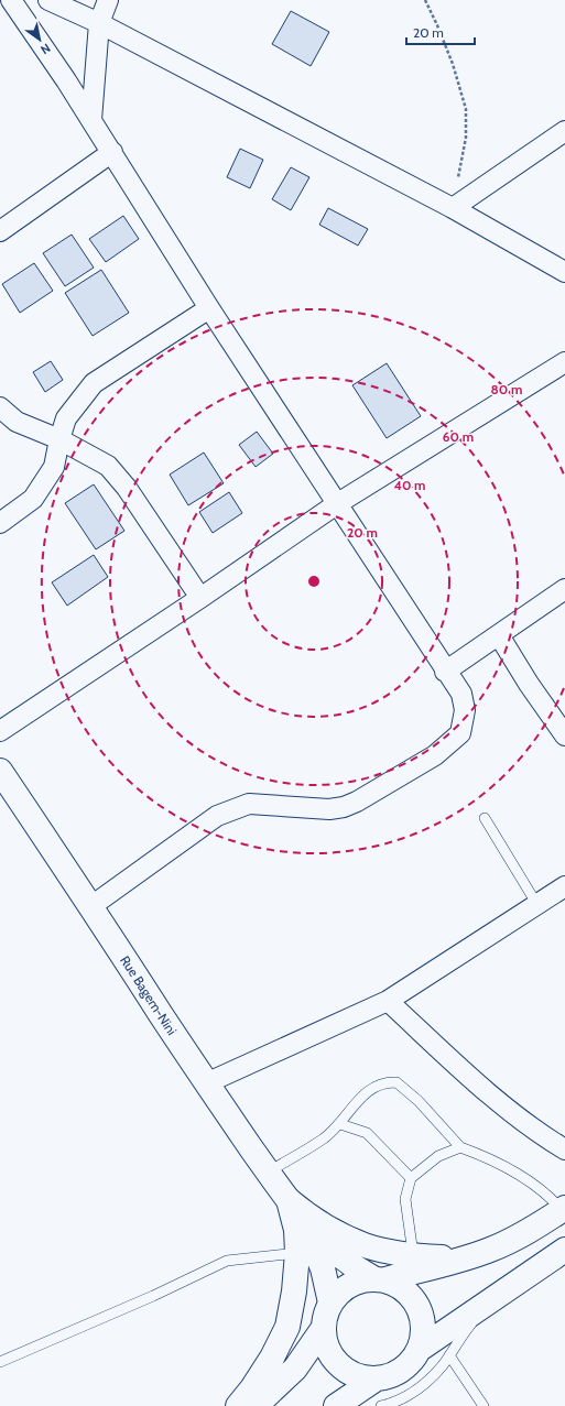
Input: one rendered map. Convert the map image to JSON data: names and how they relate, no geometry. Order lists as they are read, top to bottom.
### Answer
{
  "streets": {
    "main road": ["Rue Bagem-Nini"]
  },
  "scale_bar": "20 m",
  "north": "bottom right",
  "rings": [
    "80 m",
    "60 m",
    "40 m",
    "20 m"
  ]
}
